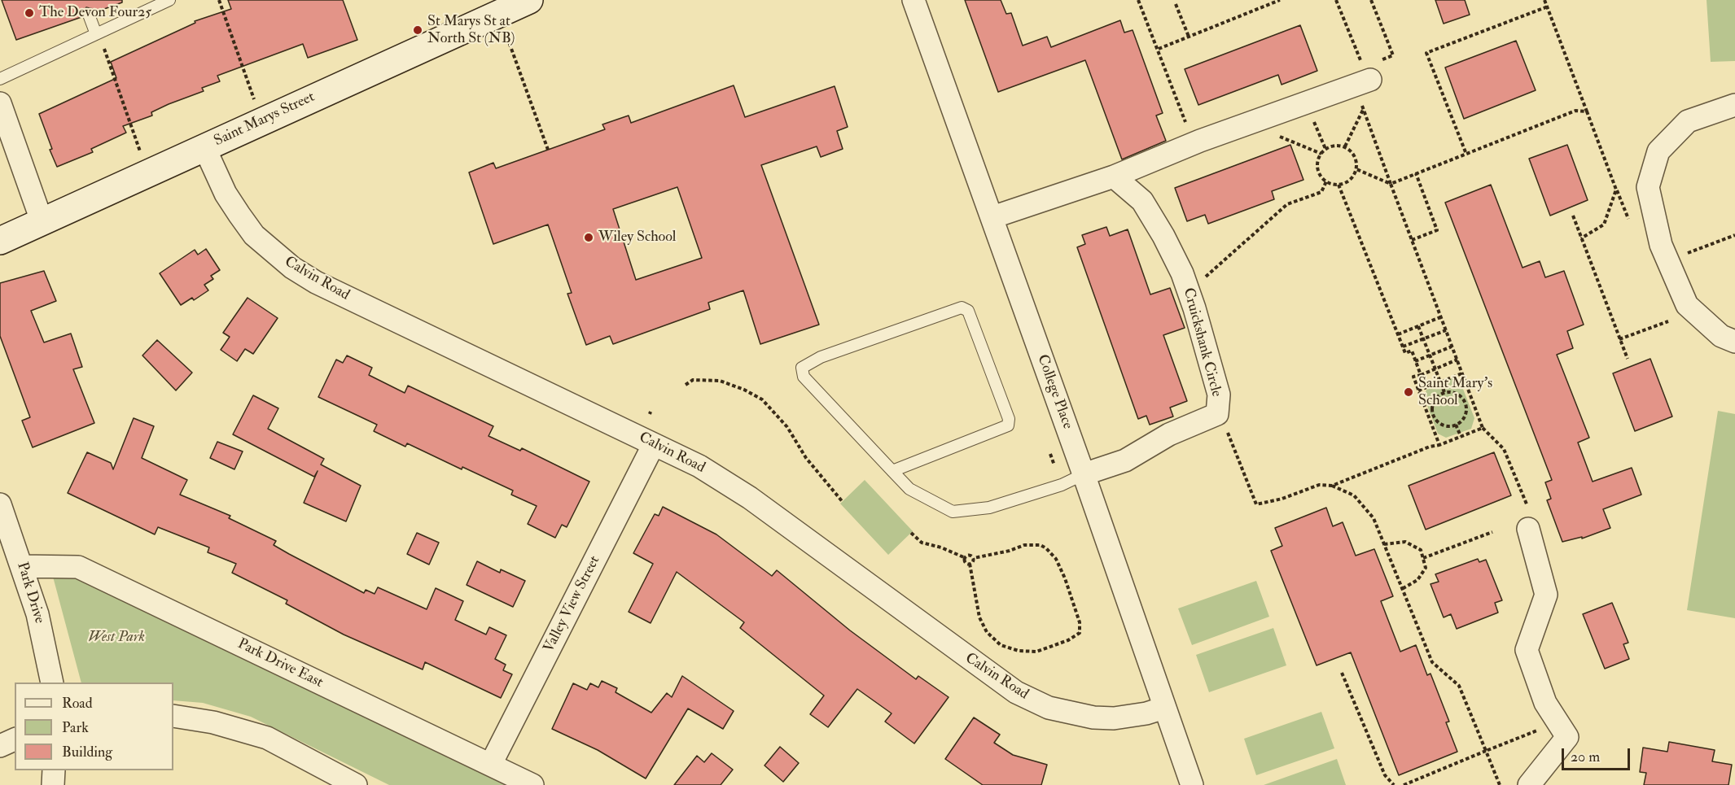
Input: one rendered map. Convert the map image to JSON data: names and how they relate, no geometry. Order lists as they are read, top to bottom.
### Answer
{
  "streets": {
    "main road": ["Saint Marys Street"],
    "street": [
      "Calvin Road",
      "Cruickshank Circle",
      "College Place",
      "Park Drive",
      "Valley View Street",
      "Park Drive East"
    ]
  },
  "crossings": [
    ["Saint Marys Street", "Calvin Road"],
    ["Calvin Road", "College Place"],
    ["Calvin Road", "Valley View Street"],
    ["Cruickshank Circle", "College Place"],
    ["Park Drive", "Park Drive East"],
    ["Valley View Street", "Park Drive East"]
  ],
  "parks": ["West Park"],
  "places": [
    "The Devon Four25",
    "St Marys St at North St (NB)",
    "Wiley School",
    "Saint Mary's School"
  ],
  "legend": ["Road", "Park", "Building"],
  "scale_bar": "20 m"
}
